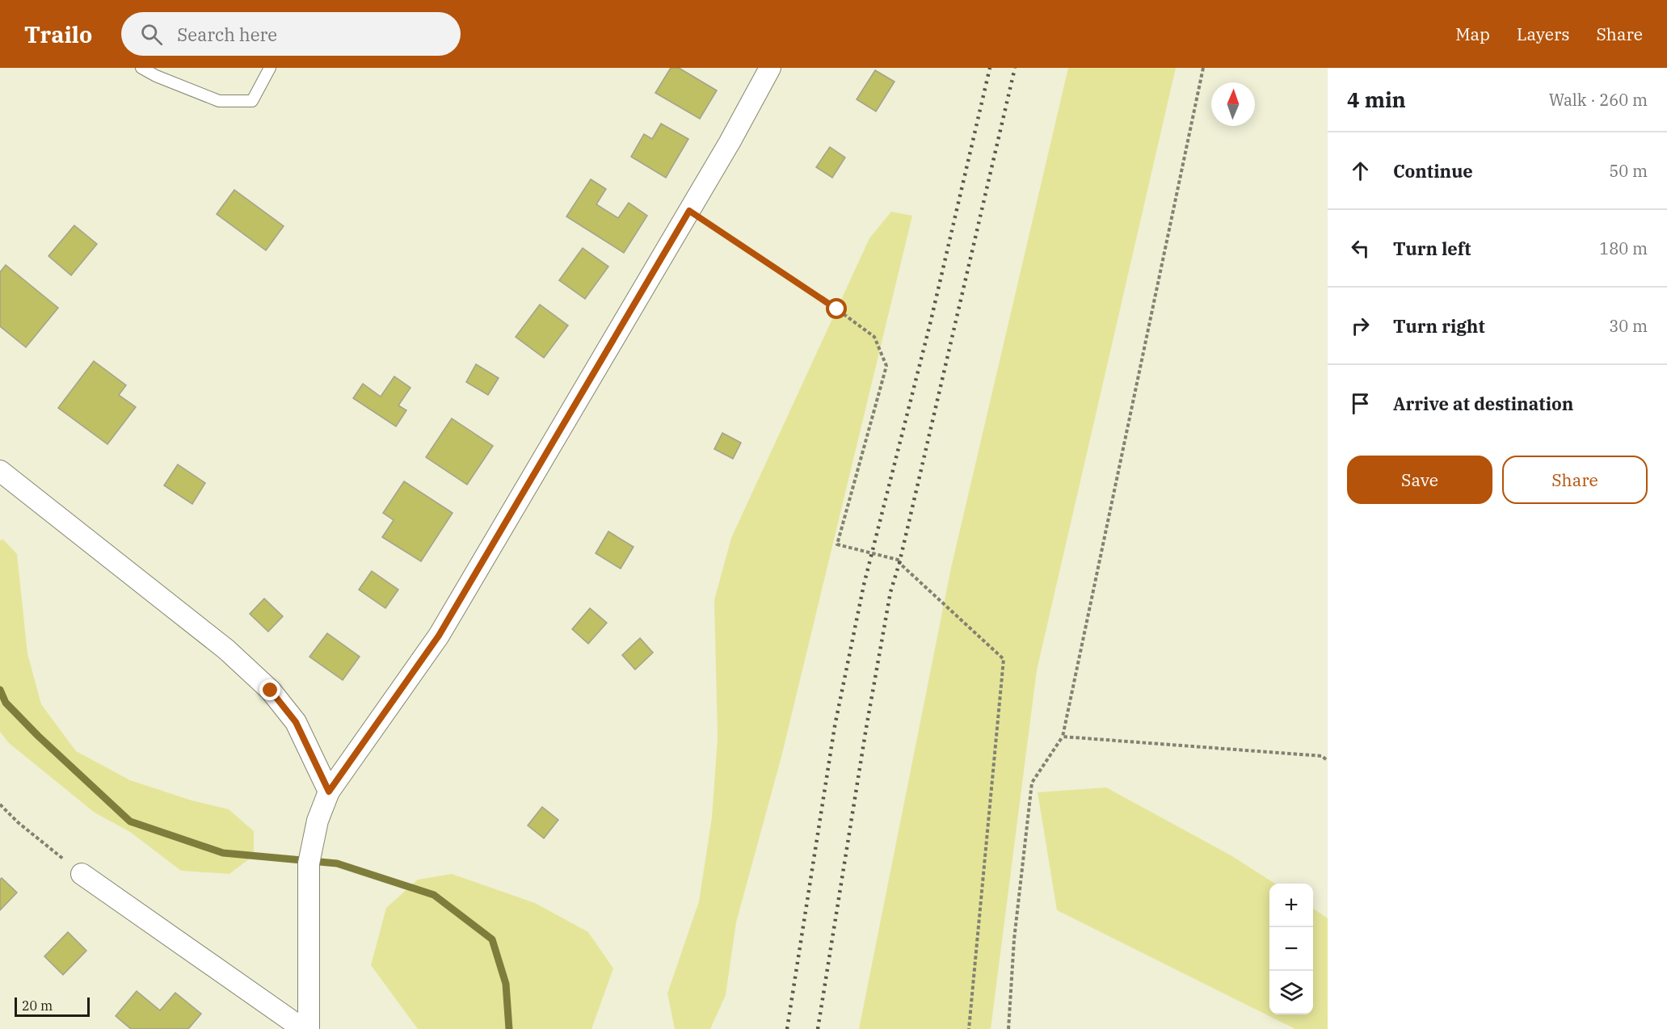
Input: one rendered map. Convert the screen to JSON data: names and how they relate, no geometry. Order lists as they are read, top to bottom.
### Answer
{
  "scale_bar": "20 m",
  "north": "top",
  "page": {
    "header": "Trailo",
    "search": "Search here",
    "nav": ["Map", "Layers", "Share"],
    "heading": ["4 min", "Walk · 260 m"],
    "list": [
      ["Continue", "50 m"],
      ["Turn left", "180 m"],
      ["Turn right", "30 m"],
      "Arrive at destination"
    ],
    "buttons": ["Save", "Share"],
    "map_buttons": ["+", "−"],
    "scale": "20 m"
  }
}
